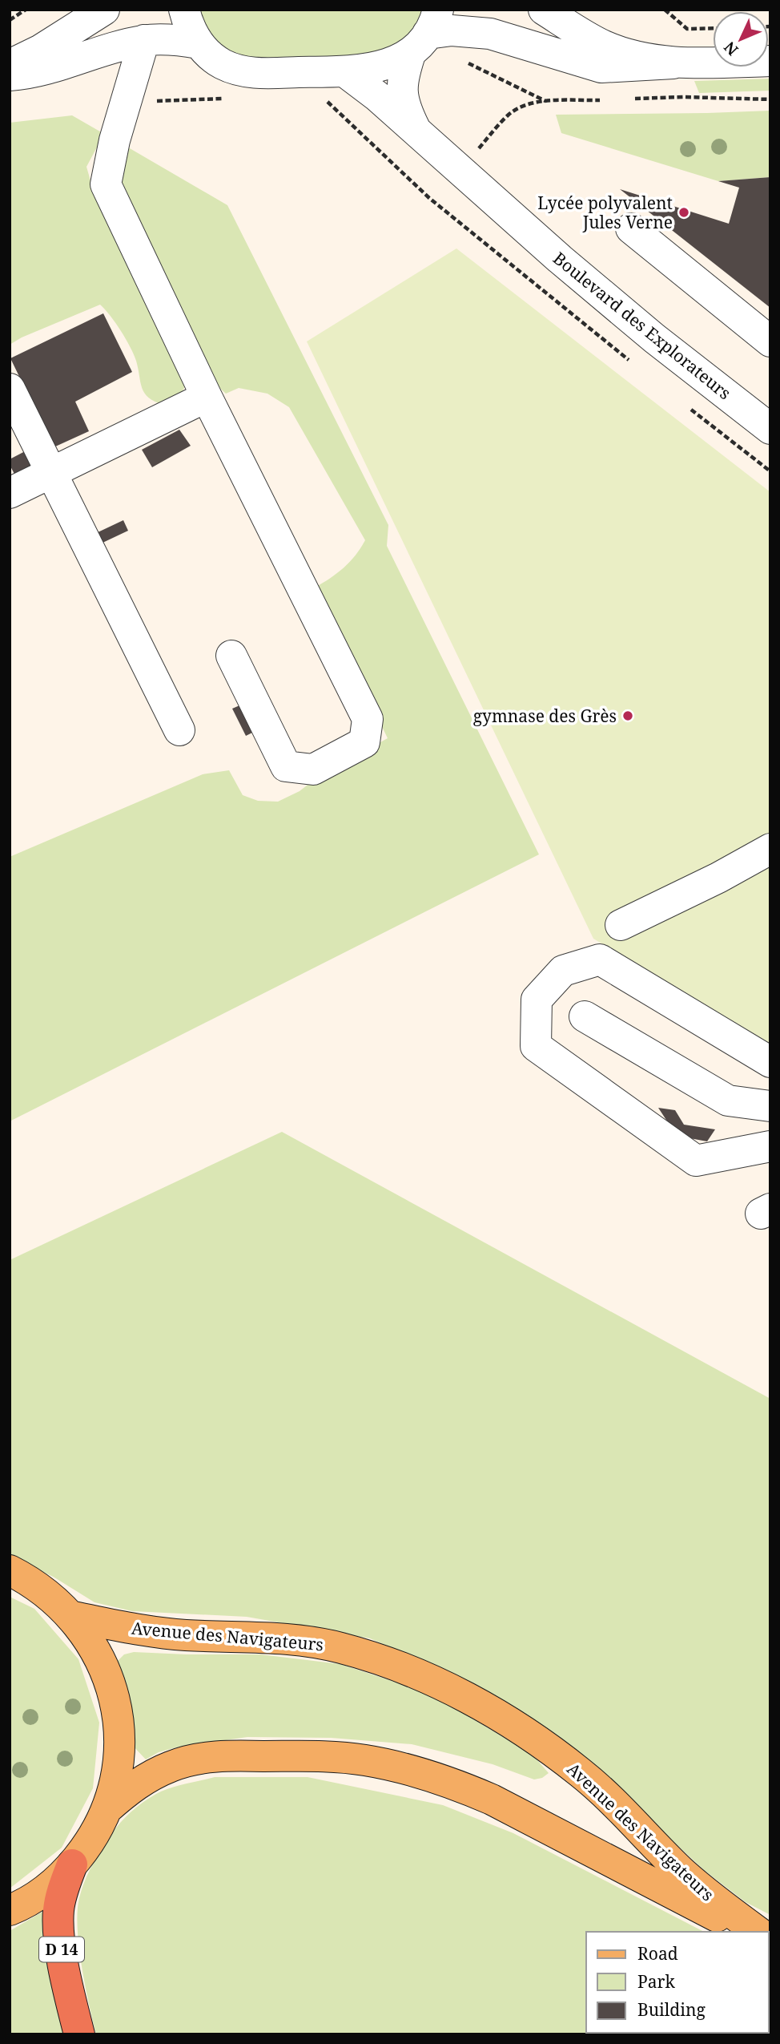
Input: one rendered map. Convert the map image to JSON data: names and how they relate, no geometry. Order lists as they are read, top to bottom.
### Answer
{
  "streets": {
    "highway": ["D 14"],
    "main road": ["Avenue des Navigateurs"],
    "street": ["Boulevard des Explorateurs"]
  },
  "places": ["Lycée polyvalent Jules Verne", "gymnase des Grès"],
  "legend": ["Road", "Park", "Building"],
  "north": "bottom left"
}
